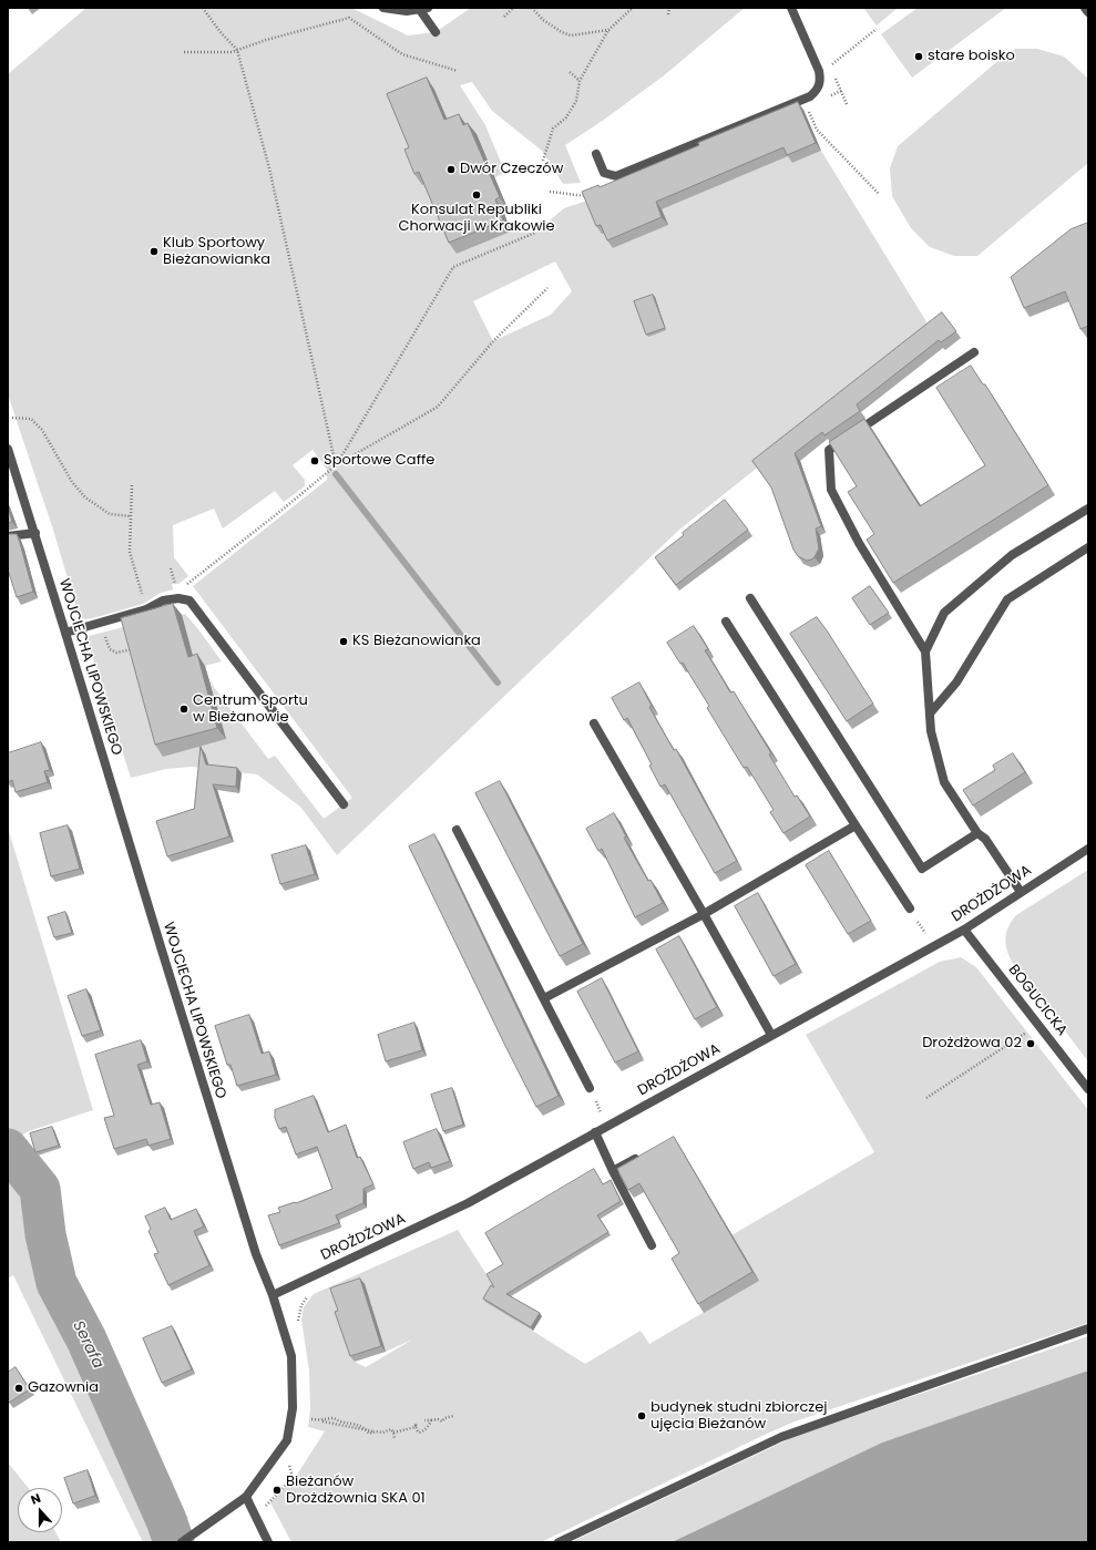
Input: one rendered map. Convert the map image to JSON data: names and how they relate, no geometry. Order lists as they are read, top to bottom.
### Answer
{
  "streets": {
    "street": ["WOJCIECHA LIPOWSKIEGO", "DROŻDŻOWA", "BOGUCICKA"]
  },
  "crossings": [
    ["WOJCIECHA LIPOWSKIEGO", "DROŻDŻOWA"],
    ["DROŻDŻOWA", "BOGUCICKA"]
  ],
  "water": ["Serafa"],
  "places": [
    "stare boisko",
    "Dwór Czeczów",
    "Konsulat Republiki Chorwacji w Krakowie",
    "Klub Sportowy Bieżanowianka",
    "Sportowe Caffe",
    "KS Bieżanowianka",
    "Centrum Sportu w Bieżanowie",
    "Drożdżowa 02",
    "Gazownia",
    "budynek studni zbiorczej ujęcia Bieżanów",
    "Bieżanów Drożdżownia SKA 01"
  ],
  "north": "top"
}
